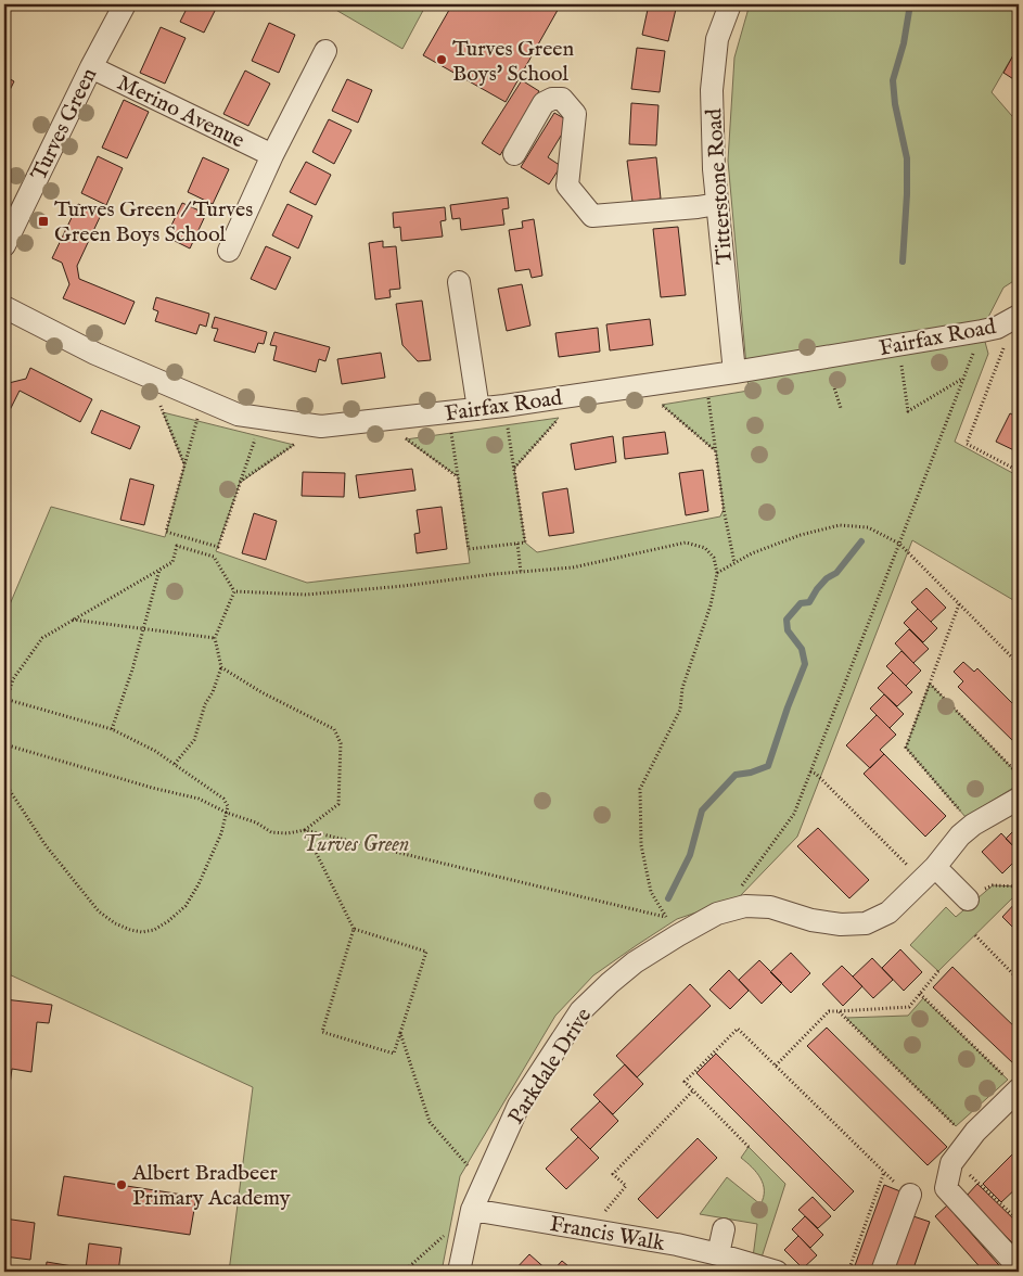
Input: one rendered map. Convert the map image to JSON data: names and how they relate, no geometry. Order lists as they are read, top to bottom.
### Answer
{
  "streets": {
    "street": [
      "Merino Avenue",
      "Turves Green",
      "Titterstone Road",
      "Fairfax Road",
      "Parkdale Drive",
      "Francis Walk"
    ]
  },
  "crossings": [
    ["Merino Avenue", "Turves Green"],
    ["Titterstone Road", "Fairfax Road"],
    ["Parkdale Drive", "Francis Walk"]
  ],
  "parks": ["Turves Green"],
  "places": {
    "other": ["Turves Green Boys' School", "Albert Bradbeer Primary Academy"],
    "transit": ["Turves Green / Turves Green Boys School"]
  }
}
